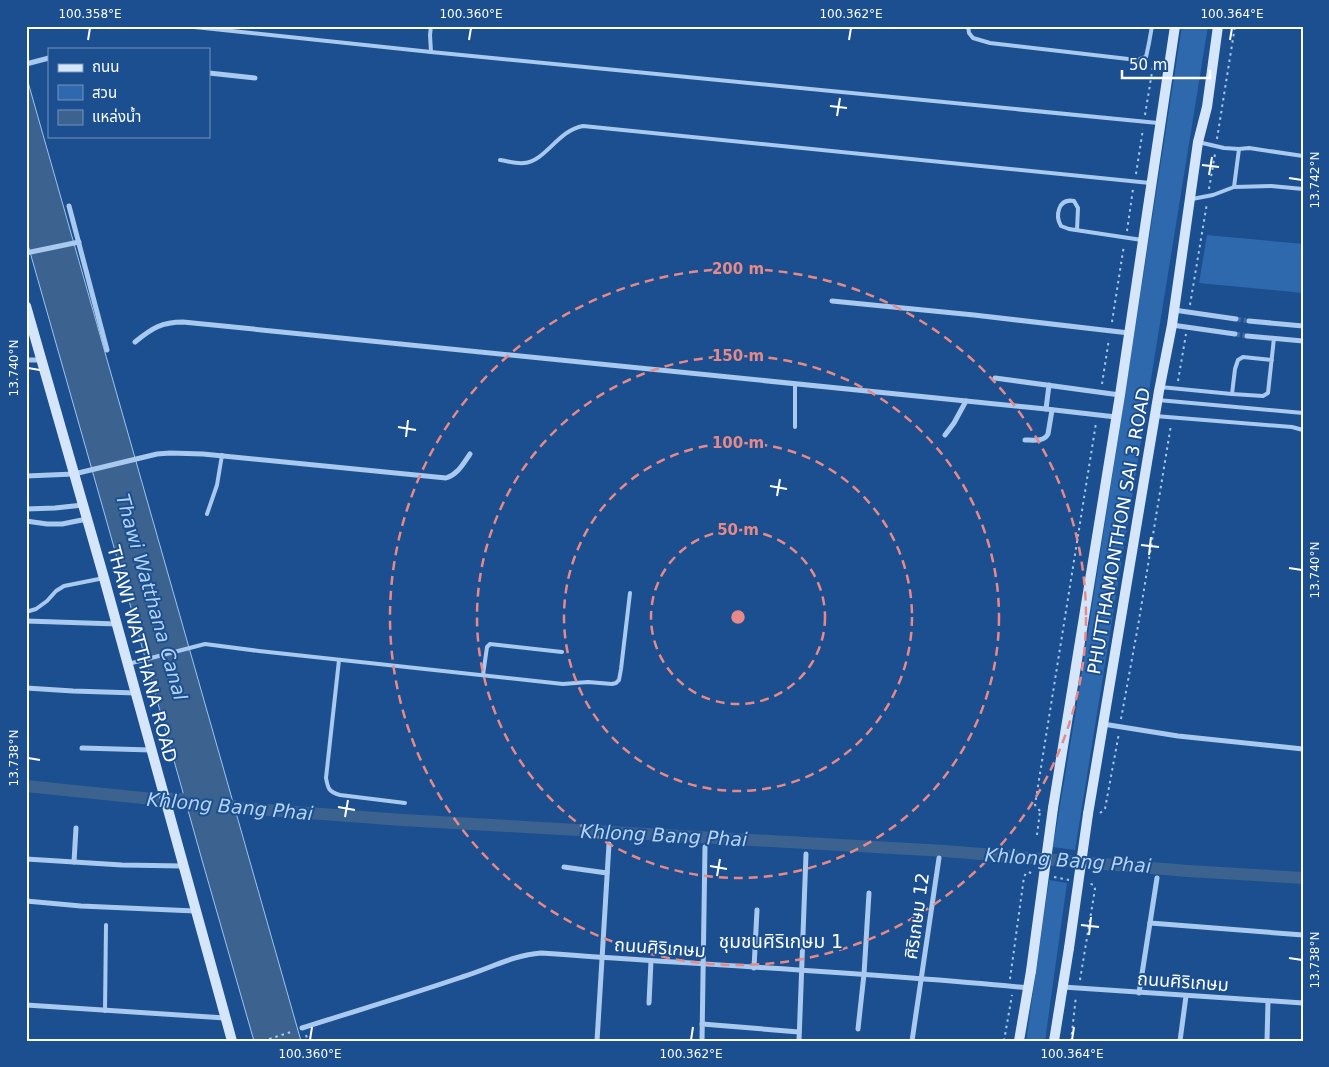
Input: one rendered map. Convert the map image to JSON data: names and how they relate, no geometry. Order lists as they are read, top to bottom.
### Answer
{
  "streets": {
    "main road": ["PHUTTHAMONTHON SAI 3 ROAD", "THAWI WATTHANA ROAD"],
    "street": ["ศิริเกษม 12", "ถนนศิริเกษม"]
  },
  "crossings": [
    ["PHUTTHAMONTHON SAI 3 ROAD", "ถนนศิริเกษม"],
    ["ศิริเกษม 12", "ถนนศิริเกษม"]
  ],
  "districts": ["ชุมชนศิริเกษม 1"],
  "water": ["Thawi Watthana Canal", "Khlong Bang Phai"],
  "legend": ["ถนน", "สวน", "แหล่งน้ำ"],
  "scale_bar": "50 m",
  "coordinates": [
    "100.358°E",
    "100.360°E",
    "100.362°E",
    "100.364°E",
    "13.742°N",
    "13.740°N",
    "13.738°N"
  ],
  "rings": [
    "200 m",
    "150 m",
    "100 m",
    "50 m"
  ]
}
